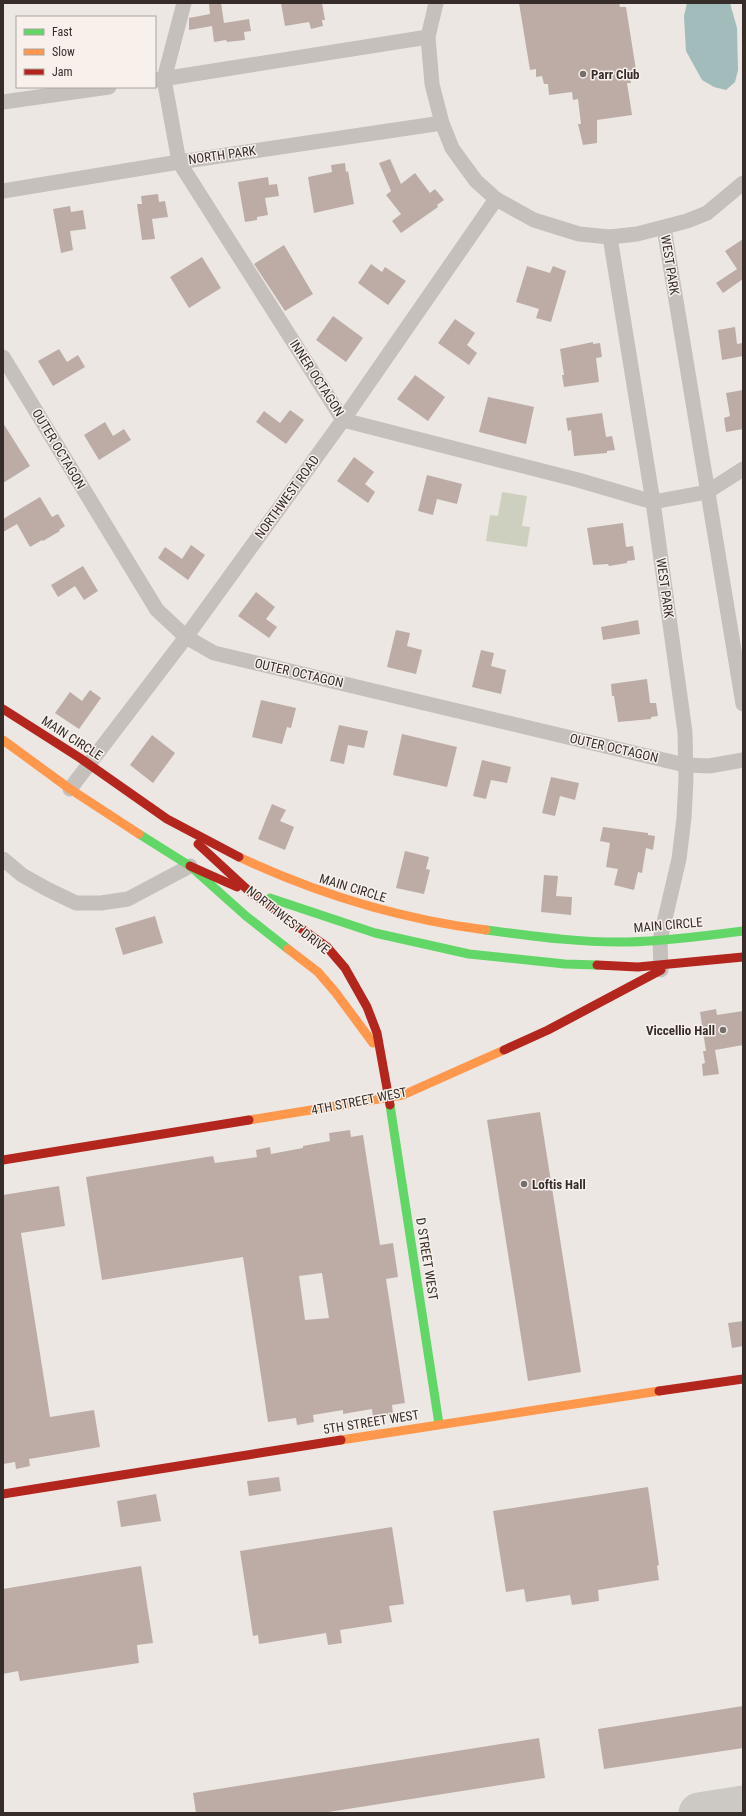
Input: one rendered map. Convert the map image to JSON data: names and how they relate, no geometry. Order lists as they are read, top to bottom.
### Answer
{
  "streets": {
    "street": [
      "NORTH PARK",
      "WEST PARK",
      "INNER OCTAGON",
      "OUTER OCTAGON",
      "NORTHWEST ROAD",
      "MAIN CIRCLE",
      "NORTHWEST DRIVE",
      "4TH STREET WEST",
      "D STREET WEST",
      "5TH STREET WEST"
    ]
  },
  "crossings": [
    ["NORTH PARK", "INNER OCTAGON"],
    ["WEST PARK", "INNER OCTAGON"],
    ["WEST PARK", "OUTER OCTAGON"],
    ["WEST PARK", "MAIN CIRCLE"],
    ["INNER OCTAGON", "NORTHWEST ROAD"],
    ["OUTER OCTAGON", "NORTHWEST ROAD"],
    ["NORTHWEST ROAD", "MAIN CIRCLE"],
    ["NORTHWEST ROAD", "NORTHWEST DRIVE"],
    ["MAIN CIRCLE", "NORTHWEST DRIVE"],
    ["NORTHWEST DRIVE", "4TH STREET WEST"],
    ["NORTHWEST DRIVE", "D STREET WEST"],
    ["4TH STREET WEST", "D STREET WEST"],
    ["D STREET WEST", "5TH STREET WEST"]
  ],
  "places": ["Parr Club", "Viccellio Hall", "Loftis Hall"],
  "legend": ["Fast", "Slow", "Jam"]
}
